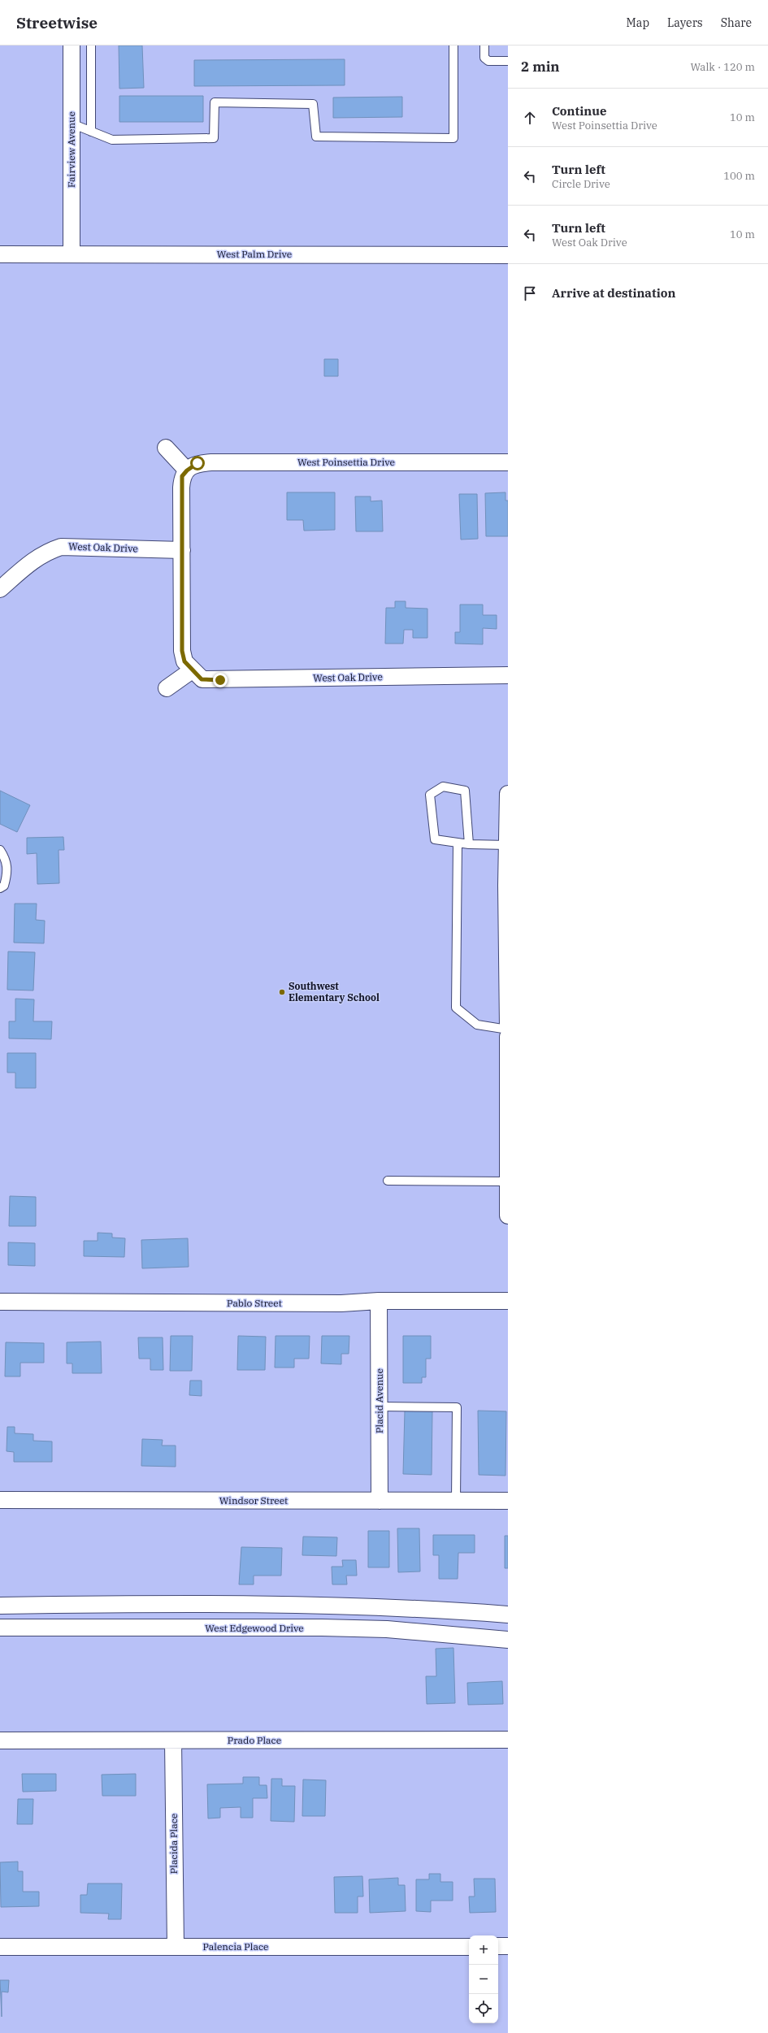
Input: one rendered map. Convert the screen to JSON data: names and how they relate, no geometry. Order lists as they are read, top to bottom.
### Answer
{
  "streets": {
    "street": [
      "Fairview Avenue",
      "West Palm Drive",
      "West Poinsettia Drive",
      "West Oak Drive",
      "Pablo Street",
      "Placid Avenue",
      "Windsor Street",
      "West Edgewood Drive",
      "Prado Place",
      "Placida Place",
      "Palencia Place"
    ]
  },
  "crossings": [
    ["Fairview Avenue", "West Palm Drive"],
    ["Pablo Street", "Placid Avenue"],
    ["Placid Avenue", "Windsor Street"],
    ["Prado Place", "Placida Place"],
    ["Placida Place", "Palencia Place"]
  ],
  "places": ["Southwest Elementary School"],
  "page": {
    "header": "Streetwise",
    "nav": ["Map", "Layers", "Share"],
    "heading": ["2 min", "Walk · 120 m"],
    "list": [
      ["Continue", "West Poinsettia Drive", "10 m"],
      ["Turn left", "Circle Drive", "100 m"],
      ["Turn left", "West Oak Drive", "10 m"],
      "Arrive at destination"
    ],
    "map_buttons": ["+", "−"]
  }
}
